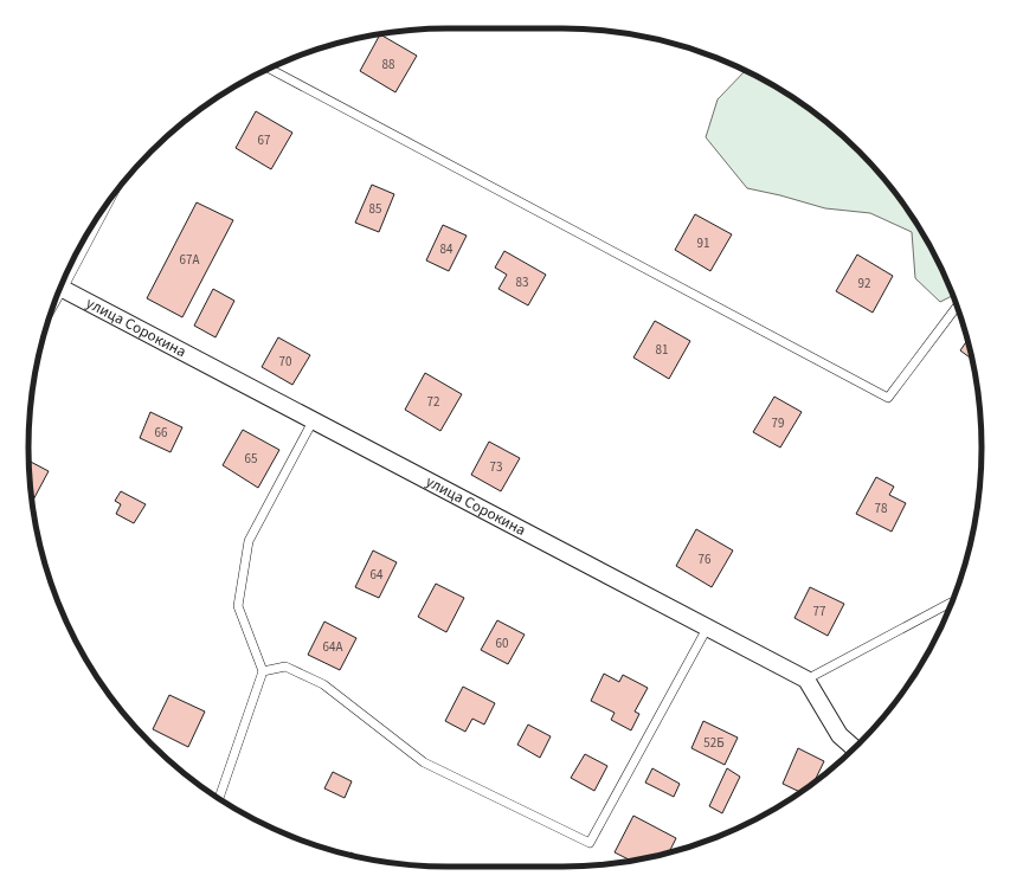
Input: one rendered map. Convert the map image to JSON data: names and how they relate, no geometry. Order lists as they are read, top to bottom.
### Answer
{
  "streets": {
    "street": ["улица Сорокина"]
  },
  "house_numbers": [
    "88",
    "67",
    "85",
    "91",
    "84",
    "67А",
    "83",
    "92",
    "81",
    "70",
    "72",
    "79",
    "66",
    "65",
    "73",
    "78",
    "76",
    "64",
    "77",
    "60",
    "64А",
    "52Б"
  ]
}
